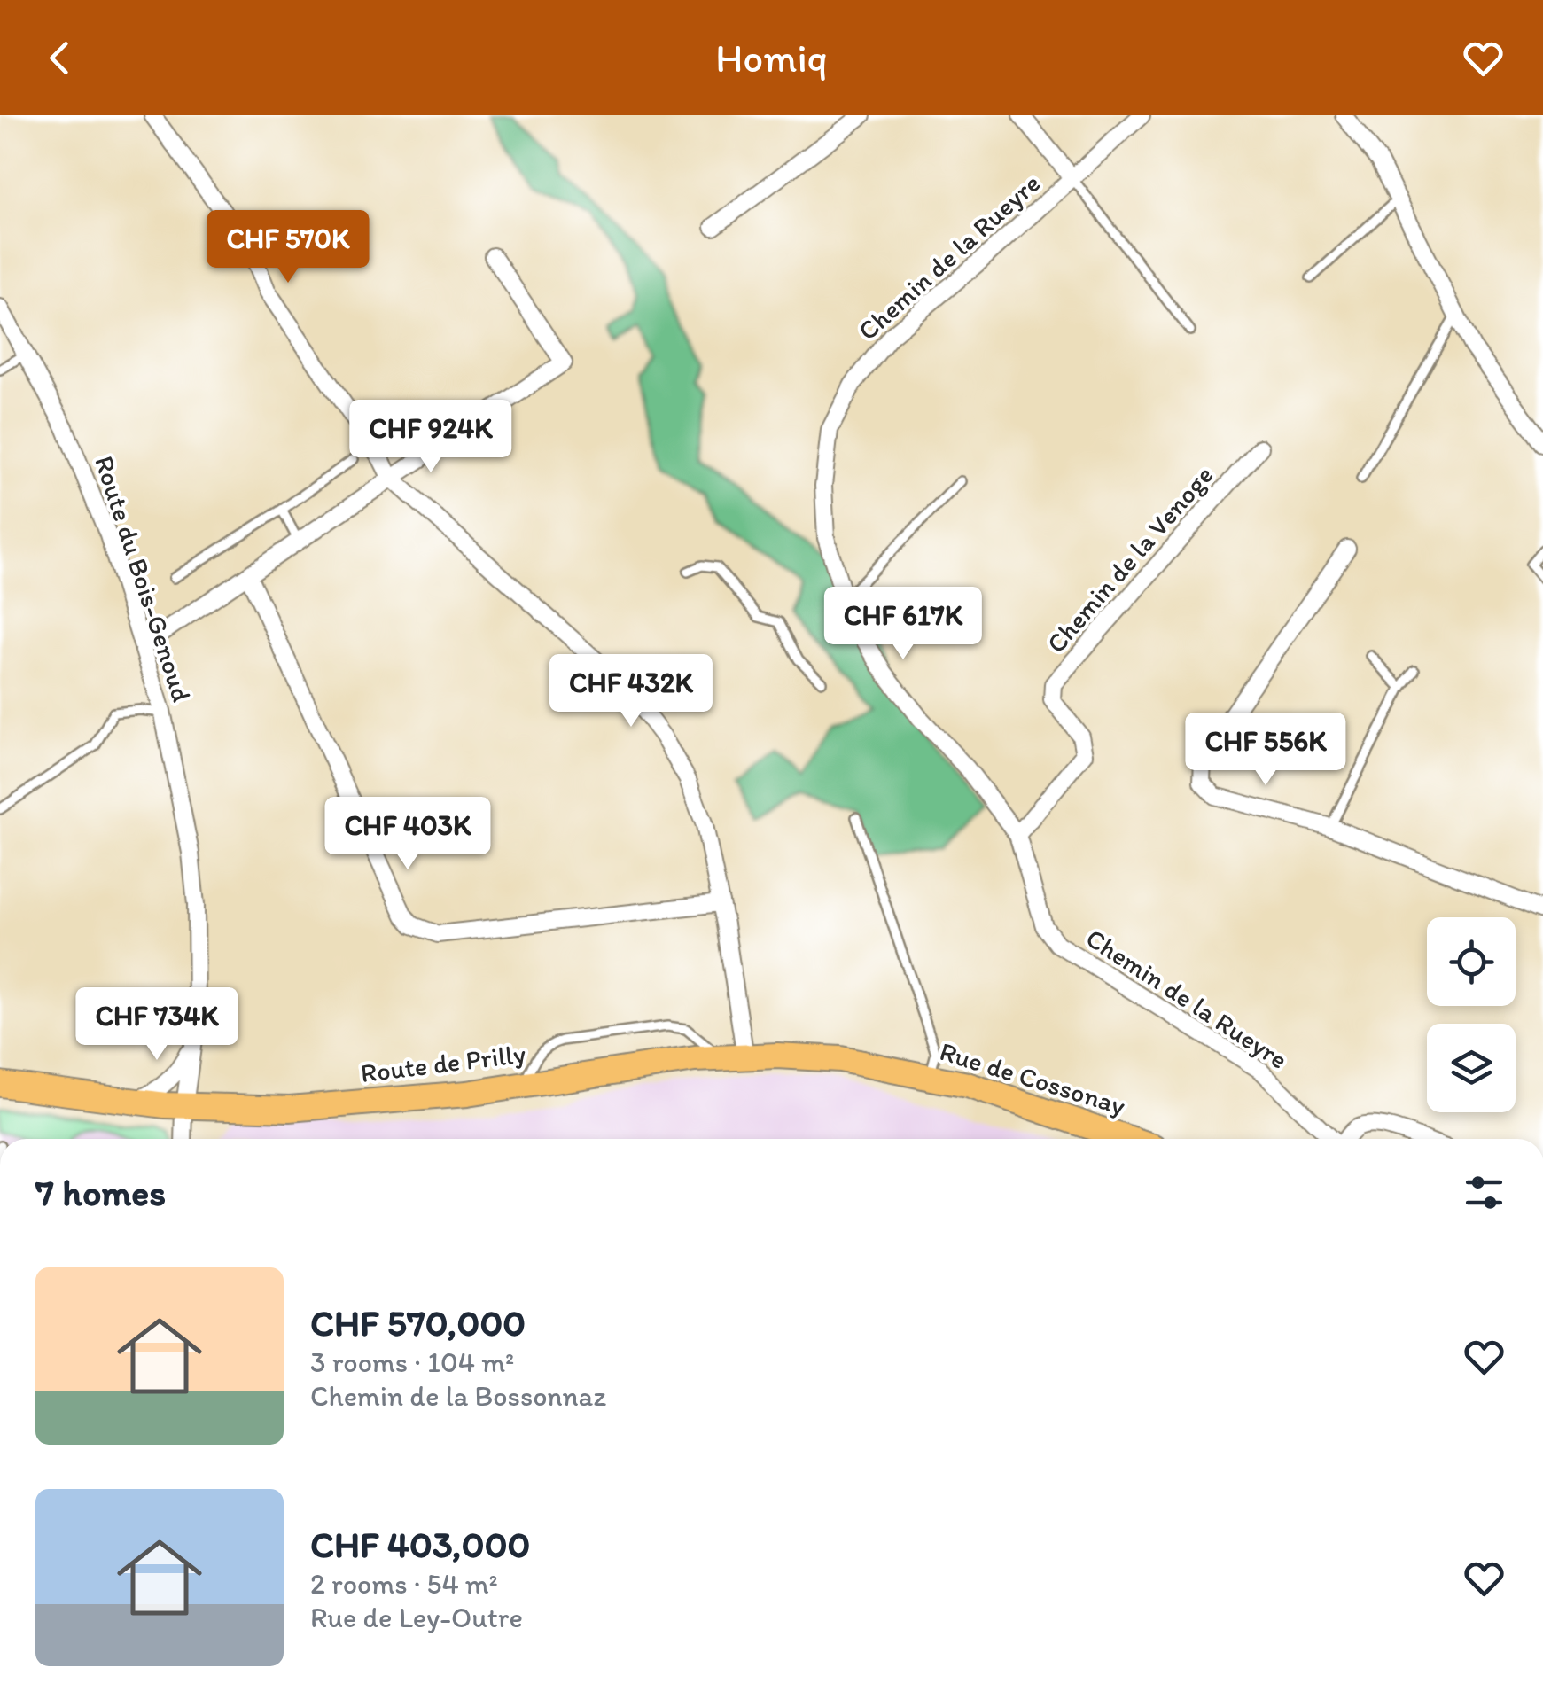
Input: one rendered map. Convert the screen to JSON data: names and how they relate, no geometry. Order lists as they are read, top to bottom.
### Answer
{
  "streets": {
    "main road": ["Route de Prilly", "Rue de Cossonay"],
    "street": ["Chemin de la Rueyre", "Chemin de la Venoge", "Route du Bois-Genoud"]
  },
  "crossings": [
    ["Chemin de la Rueyre", "Chemin de la Venoge"],
    ["Route du Bois-Genoud", "Route de Prilly"],
    ["Route de Prilly", "Rue de Cossonay"]
  ],
  "page": {
    "header": "Homiq",
    "price": [
      "CHF 570K",
      "CHF 924K",
      "CHF 617K",
      "CHF 432K",
      "CHF 556K",
      "CHF 403K",
      "CHF 734K"
    ],
    "heading": "7 homes",
    "list": [
      {
        "name": "CHF 570,000",
        "note": "3 rooms · 104 m² · Chemin de la Bossonnaz"
      },
      {
        "name": "CHF 403,000",
        "note": "2 rooms · 54 m² · Rue de Ley-Outre"
      }
    ]
  }
}
